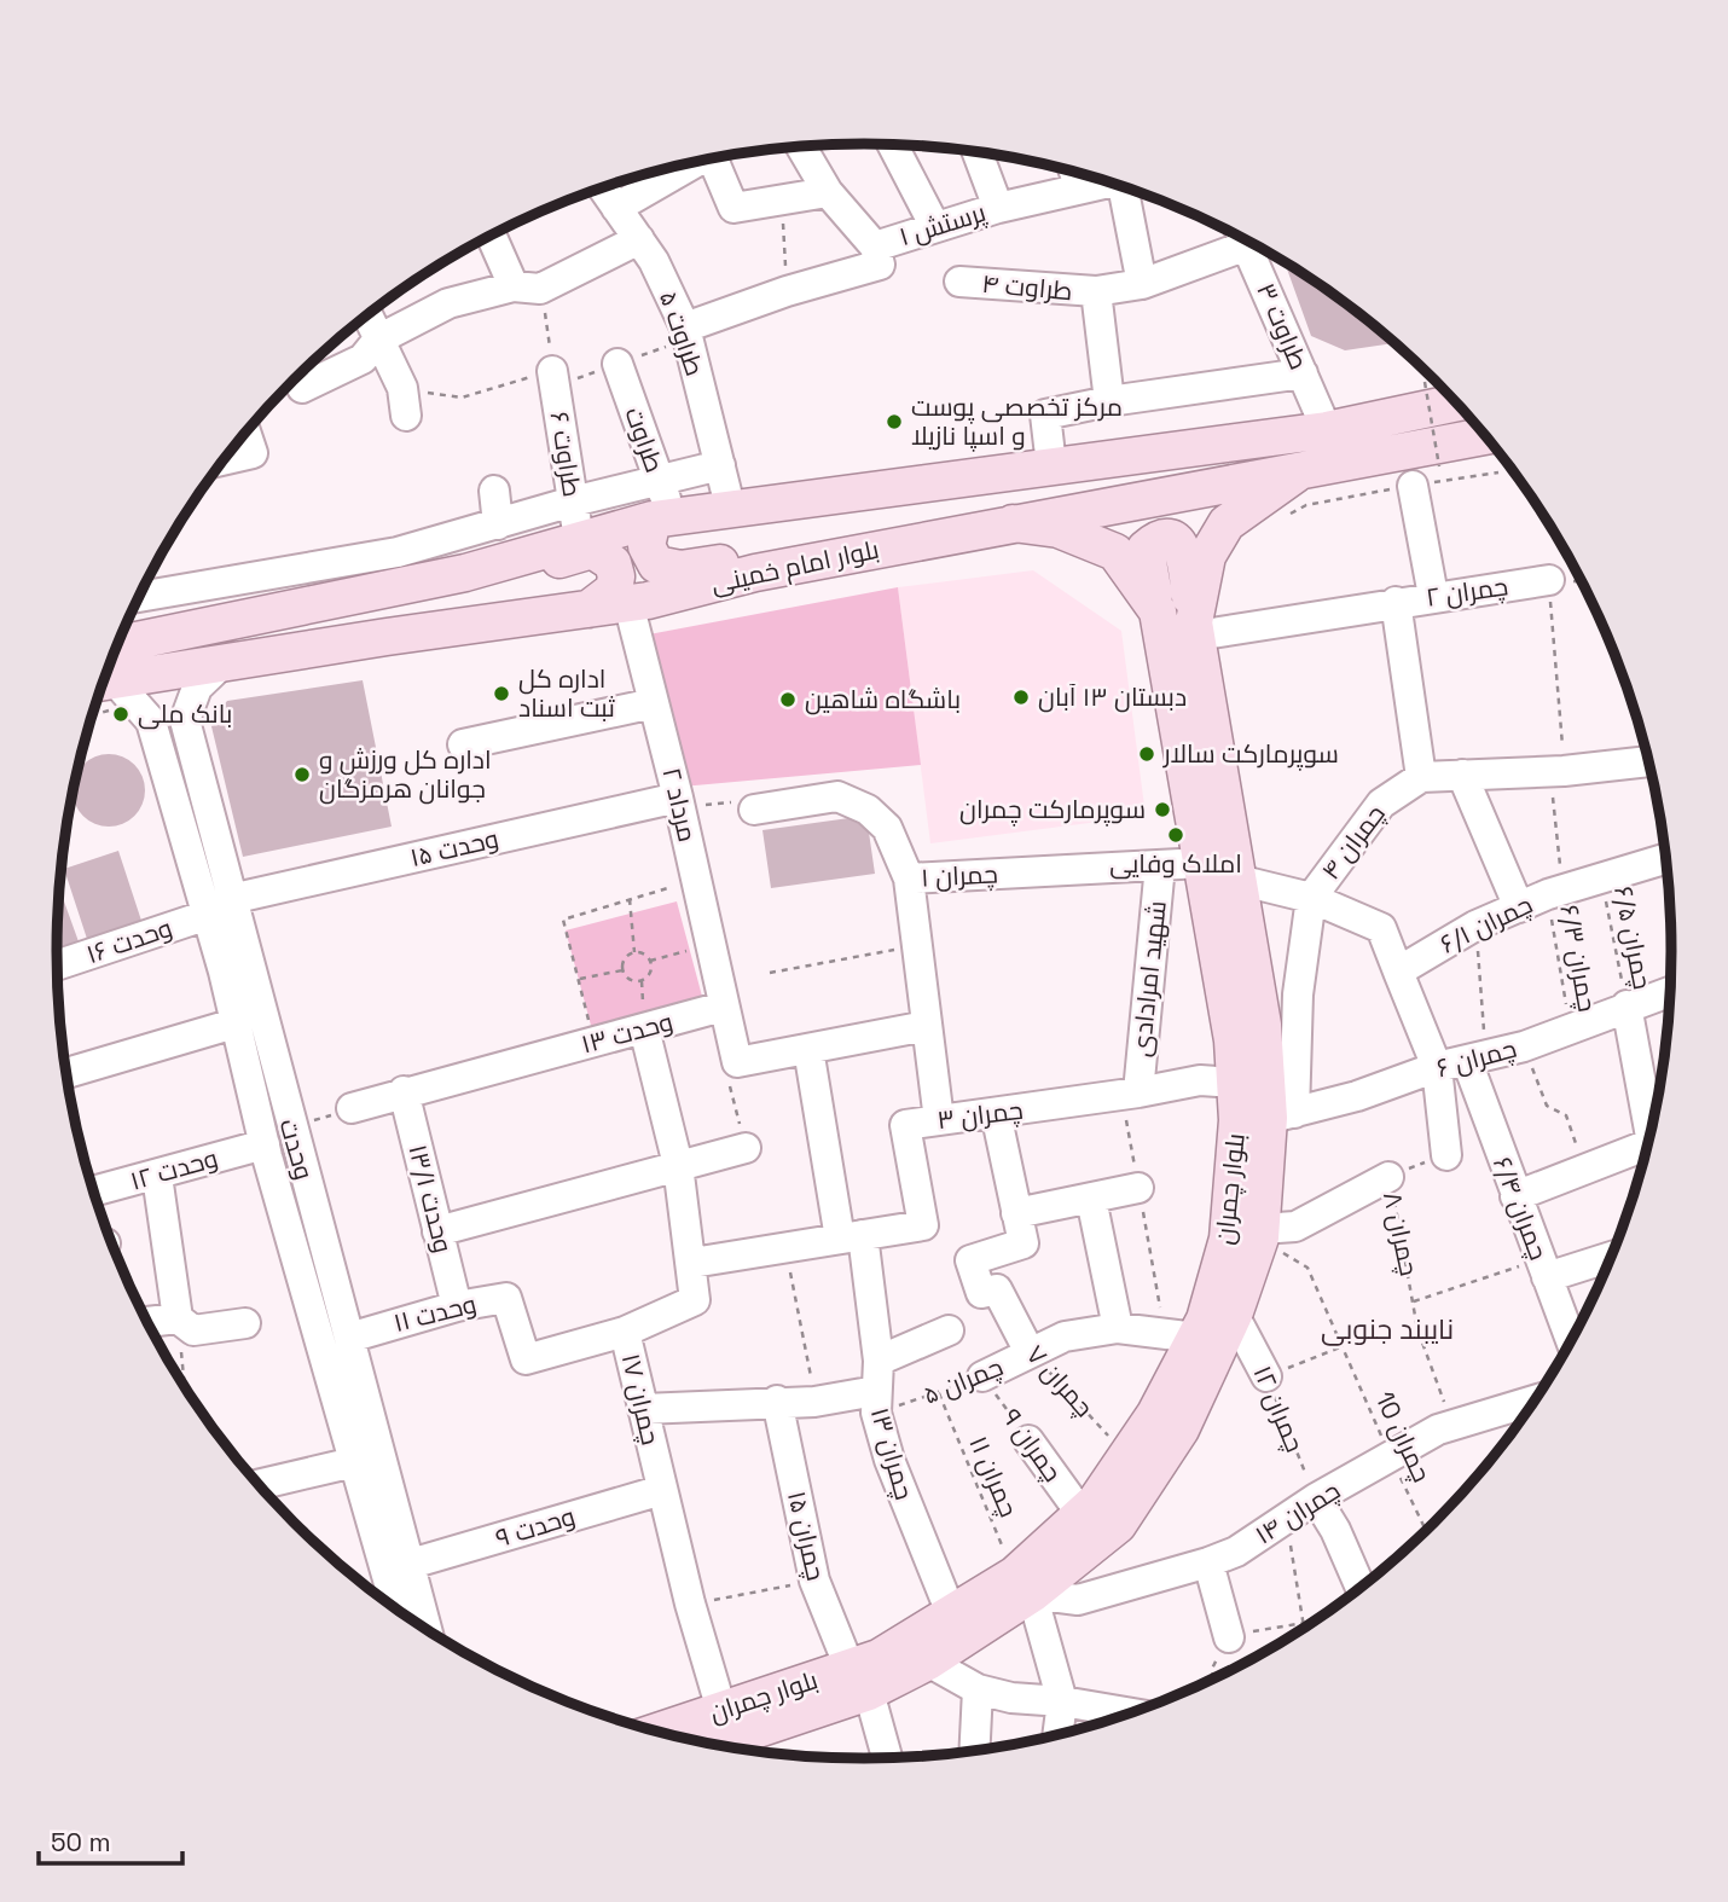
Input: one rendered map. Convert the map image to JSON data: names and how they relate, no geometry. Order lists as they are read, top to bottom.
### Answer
{
  "streets": {
    "main road": ["بلوار امام خمینی", "بلوار چمران"],
    "street": [
      "پرستش ۱",
      "طراوت ۴",
      "طراوت ۳",
      "طراوت ۵",
      "طراوت",
      "طراوت ۶",
      "چمران ۲",
      "مرداد ۲",
      "چمران ۴",
      "وحدت ۱۵",
      "چمران ۱",
      "چمران ۶/۱",
      "وحدت ۱۶",
      "شهید امرادادی",
      "وحدت ۱۳",
      "چمران ۶",
      "چمران ۳",
      "وحدت",
      "وحدت ۱۲",
      "وحدت ۱۳/۱",
      "چمران ۶/۴",
      "چمران ۸",
      "وحدت ۱۱",
      "چمران ۵",
      "چمران ۷",
      "چمران ۱۷",
      "چمران ۱۲",
      "چمران ۹",
      "چمران ۱۳",
      "چمران ۱۴",
      "وحدت ۹",
      "چمران ۱۵"
    ],
    "path": [
      "چمران ۶/۵",
      "چمران ۶/۳",
      "چمران 10",
      "چمران ۱۱"
    ]
  },
  "crossings": [
    ["پرستش ۱", "طراوت ۵"],
    ["بلوار امام خمینی", "مرداد ۲"],
    ["بلوار امام خمینی", "بلوار چمران"],
    ["چمران ۲", "بلوار چمران"],
    ["مرداد ۲", "وحدت ۱۵"],
    ["مرداد ۲", "وحدت ۱۳"],
    ["چمران ۴", "چمران ۶"],
    ["چمران ۴", "بلوار چمران"],
    ["وحدت ۱۵", "وحدت ۱۶"],
    ["وحدت ۱۵", "وحدت"],
    ["چمران ۱", "شهید امرادادی"],
    ["چمران ۱", "چمران ۳"],
    ["چمران ۱", "بلوار چمران"],
    ["چمران ۶/۱", "چمران ۶/۵"],
    ["چمران ۶/۱", "چمران ۶/۳"],
    ["چمران ۶/۵", "چمران ۶"],
    ["وحدت ۱۶", "وحدت"],
    ["چمران ۶/۳", "چمران ۶"],
    ["شهید امرادادی", "چمران ۳"],
    ["وحدت ۱۳", "وحدت ۱۳/۱"],
    ["وحدت ۱۳", "چمران ۱۷"],
    ["چمران ۶", "بلوار چمران"],
    ["چمران ۶", "چمران ۶/۴"],
    ["چمران ۳", "بلوار چمران"],
    ["چمران ۳", "چمران ۷"],
    ["چمران ۳", "چمران ۱۷"],
    ["چمران ۳", "چمران ۱۳"],
    ["وحدت", "وحدت ۱۲"],
    ["وحدت", "وحدت ۱۱"],
    ["وحدت", "وحدت ۹"],
    ["بلوار چمران", "چمران ۸"],
    ["بلوار چمران", "چمران ۵"],
    ["بلوار چمران", "چمران ۷"],
    ["بلوار چمران", "چمران ۱۷"],
    ["بلوار چمران", "چمران ۱۲"],
    ["بلوار چمران", "چمران 10"],
    ["بلوار چمران", "چمران ۹"],
    ["بلوار چمران", "چمران ۱۳"],
    ["بلوار چمران", "چمران ۱۱"],
    ["بلوار چمران", "چمران ۱۴"],
    ["بلوار چمران", "چمران ۱۵"],
    ["وحدت ۱۳/۱", "وحدت ۱۱"],
    ["چمران ۸", "چمران 10"],
    ["چمران ۸", "چمران ۱۴"],
    ["وحدت ۱۱", "چمران ۱۷"],
    ["چمران ۵", "چمران ۷"],
    ["چمران ۵", "چمران ۹"],
    ["چمران ۵", "چمران ۱۳"],
    ["چمران ۵", "چمران ۱۱"],
    ["چمران ۱۷", "وحدت ۹"],
    ["چمران ۱۲", "چمران ۱۴"],
    ["چمران 10", "چمران ۱۴"],
    ["چمران ۱۱", "چمران ۱۴"]
  ],
  "districts": ["نایبند جنوبی"],
  "places": [
    "مرکز تخصصی پوست و اسپا نازیلا",
    "اداره کل ثبت اسناد",
    "دبستان ۱۳ آبان",
    "باشگاه شاهین",
    "بانک ملی",
    "سوپرمارکت سالار",
    "اداره کل ورزش و جوانان هرمزگان",
    "سوپرمارکت چمران",
    "املاک وفایی"
  ],
  "scale_bar": "50 m"
}
